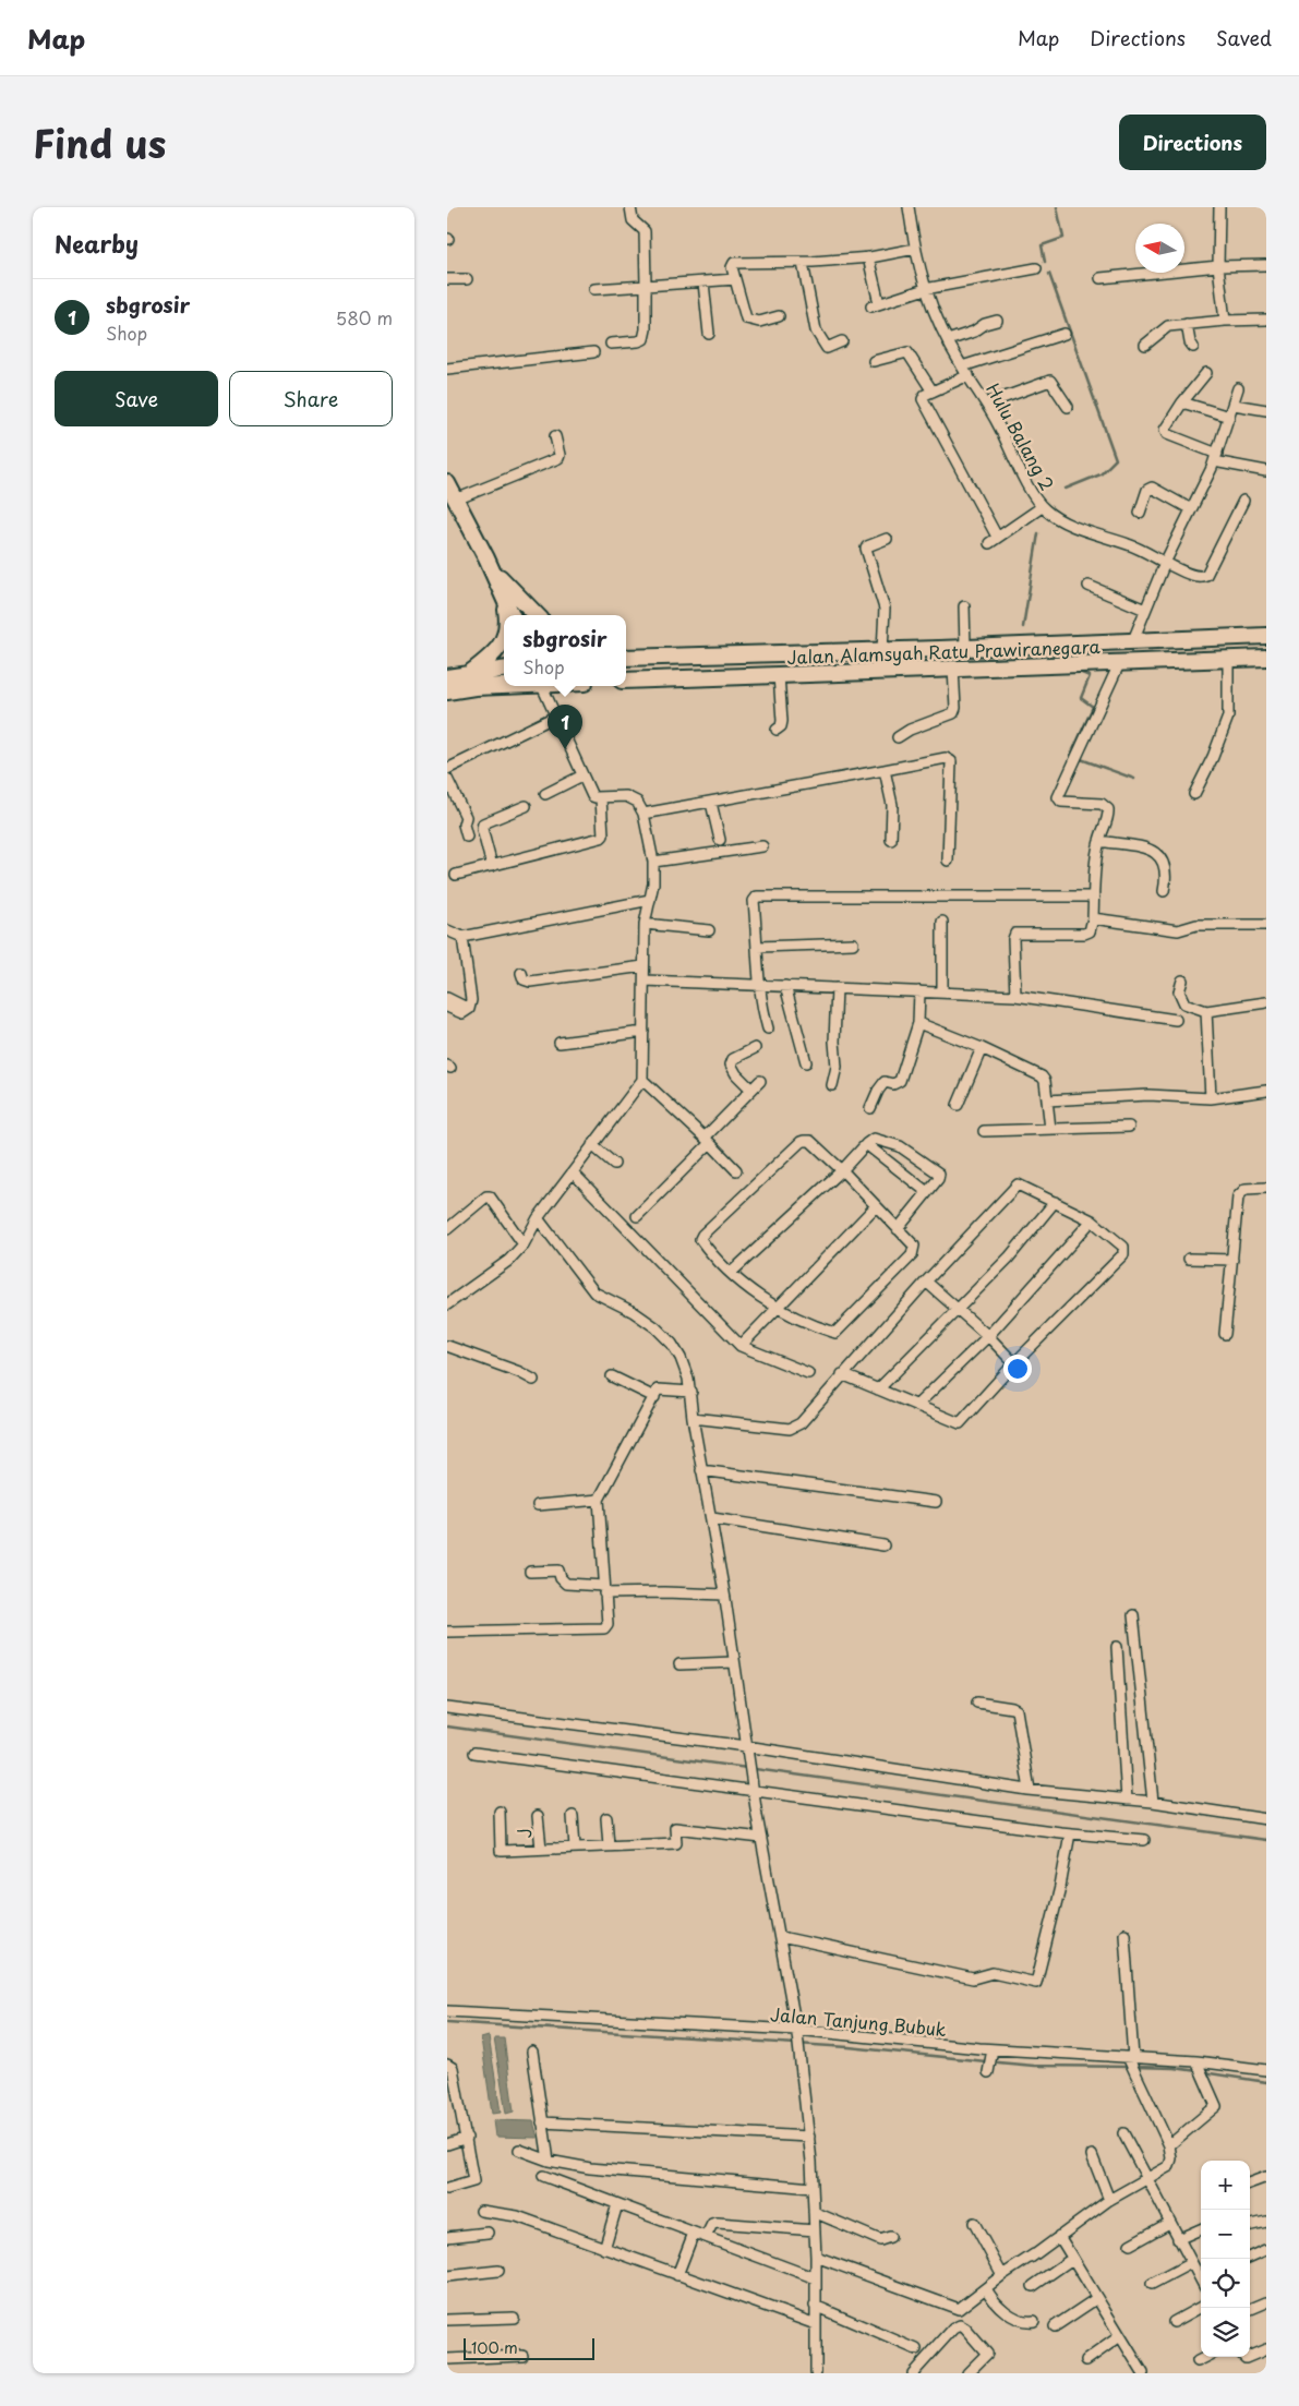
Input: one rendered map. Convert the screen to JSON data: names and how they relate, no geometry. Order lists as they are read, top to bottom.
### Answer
{
  "streets": {
    "highway": ["Jalan Alamsyah Ratu Prawiranegara"],
    "street": ["Hulu Balang 2", "J", "Jalan Tanjung Bubuk"]
  },
  "scale_bar": "100 m",
  "north": "left",
  "page": {
    "header": "Map",
    "nav": ["Map", "Directions", "Saved"],
    "title": "Find us",
    "buttons": [
      "Directions",
      ["Save", "Share"]
    ],
    "heading": "Nearby",
    "list": [
      {
        "mark": "1",
        "name": "sbgrosir",
        "note": "Shop",
        "value": "580 m"
      }
    ],
    "popup": ["sbgrosir", "Shop"],
    "pins": "1",
    "map_buttons": ["+", "−"],
    "scale": "100 m"
  }
}
